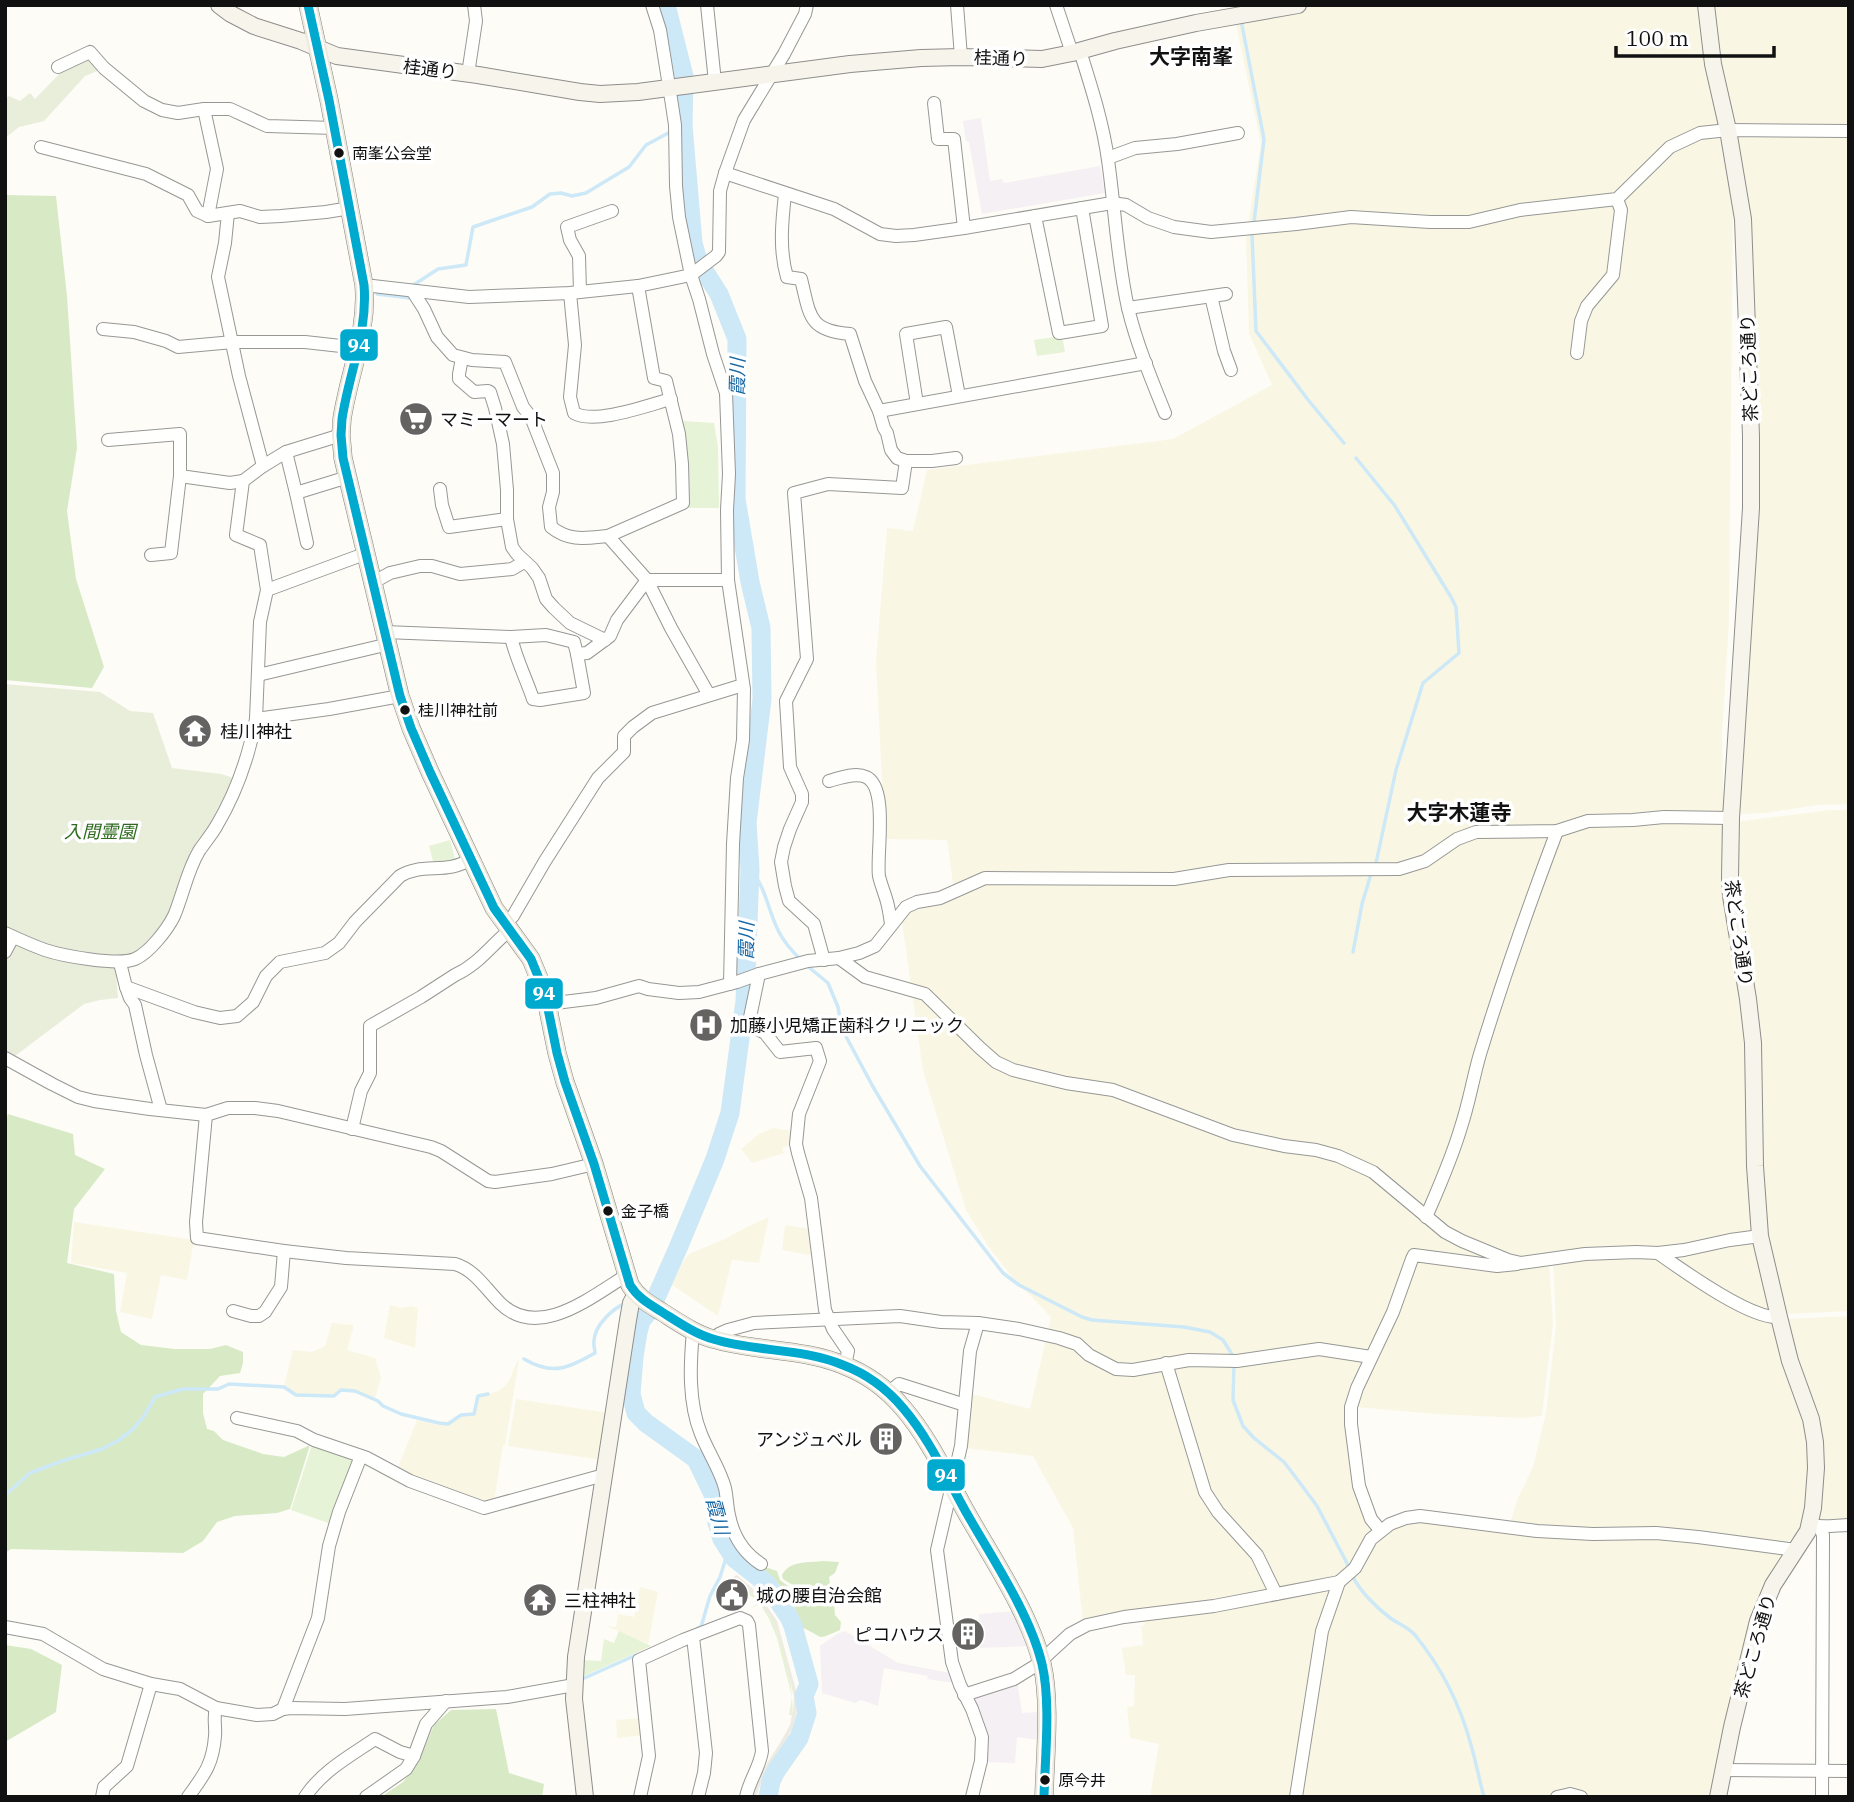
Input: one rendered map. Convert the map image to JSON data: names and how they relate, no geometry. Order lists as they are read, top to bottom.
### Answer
{
  "streets": {
    "street": ["桂通り", "茶どころ通り"]
  },
  "districts": ["大字南峯", "大字木蓮寺"],
  "water": ["霞川"],
  "parks": ["入間霊園"],
  "places": {
    "other": [
      "南峯公会堂",
      "桂川神社前",
      "金子橋",
      "原今井"
    ],
    "supermarket": ["マミーマート"],
    "temple": ["桂川神社", "三柱神社"],
    "hospital": ["加藤小児矯正歯科クリニック"],
    "building": ["アンジュベル", "ピコハウス"],
    "public building": ["城の腰自治会館"]
  },
  "lines": ["transit line 94"],
  "scale_bar": "100 m"
}
